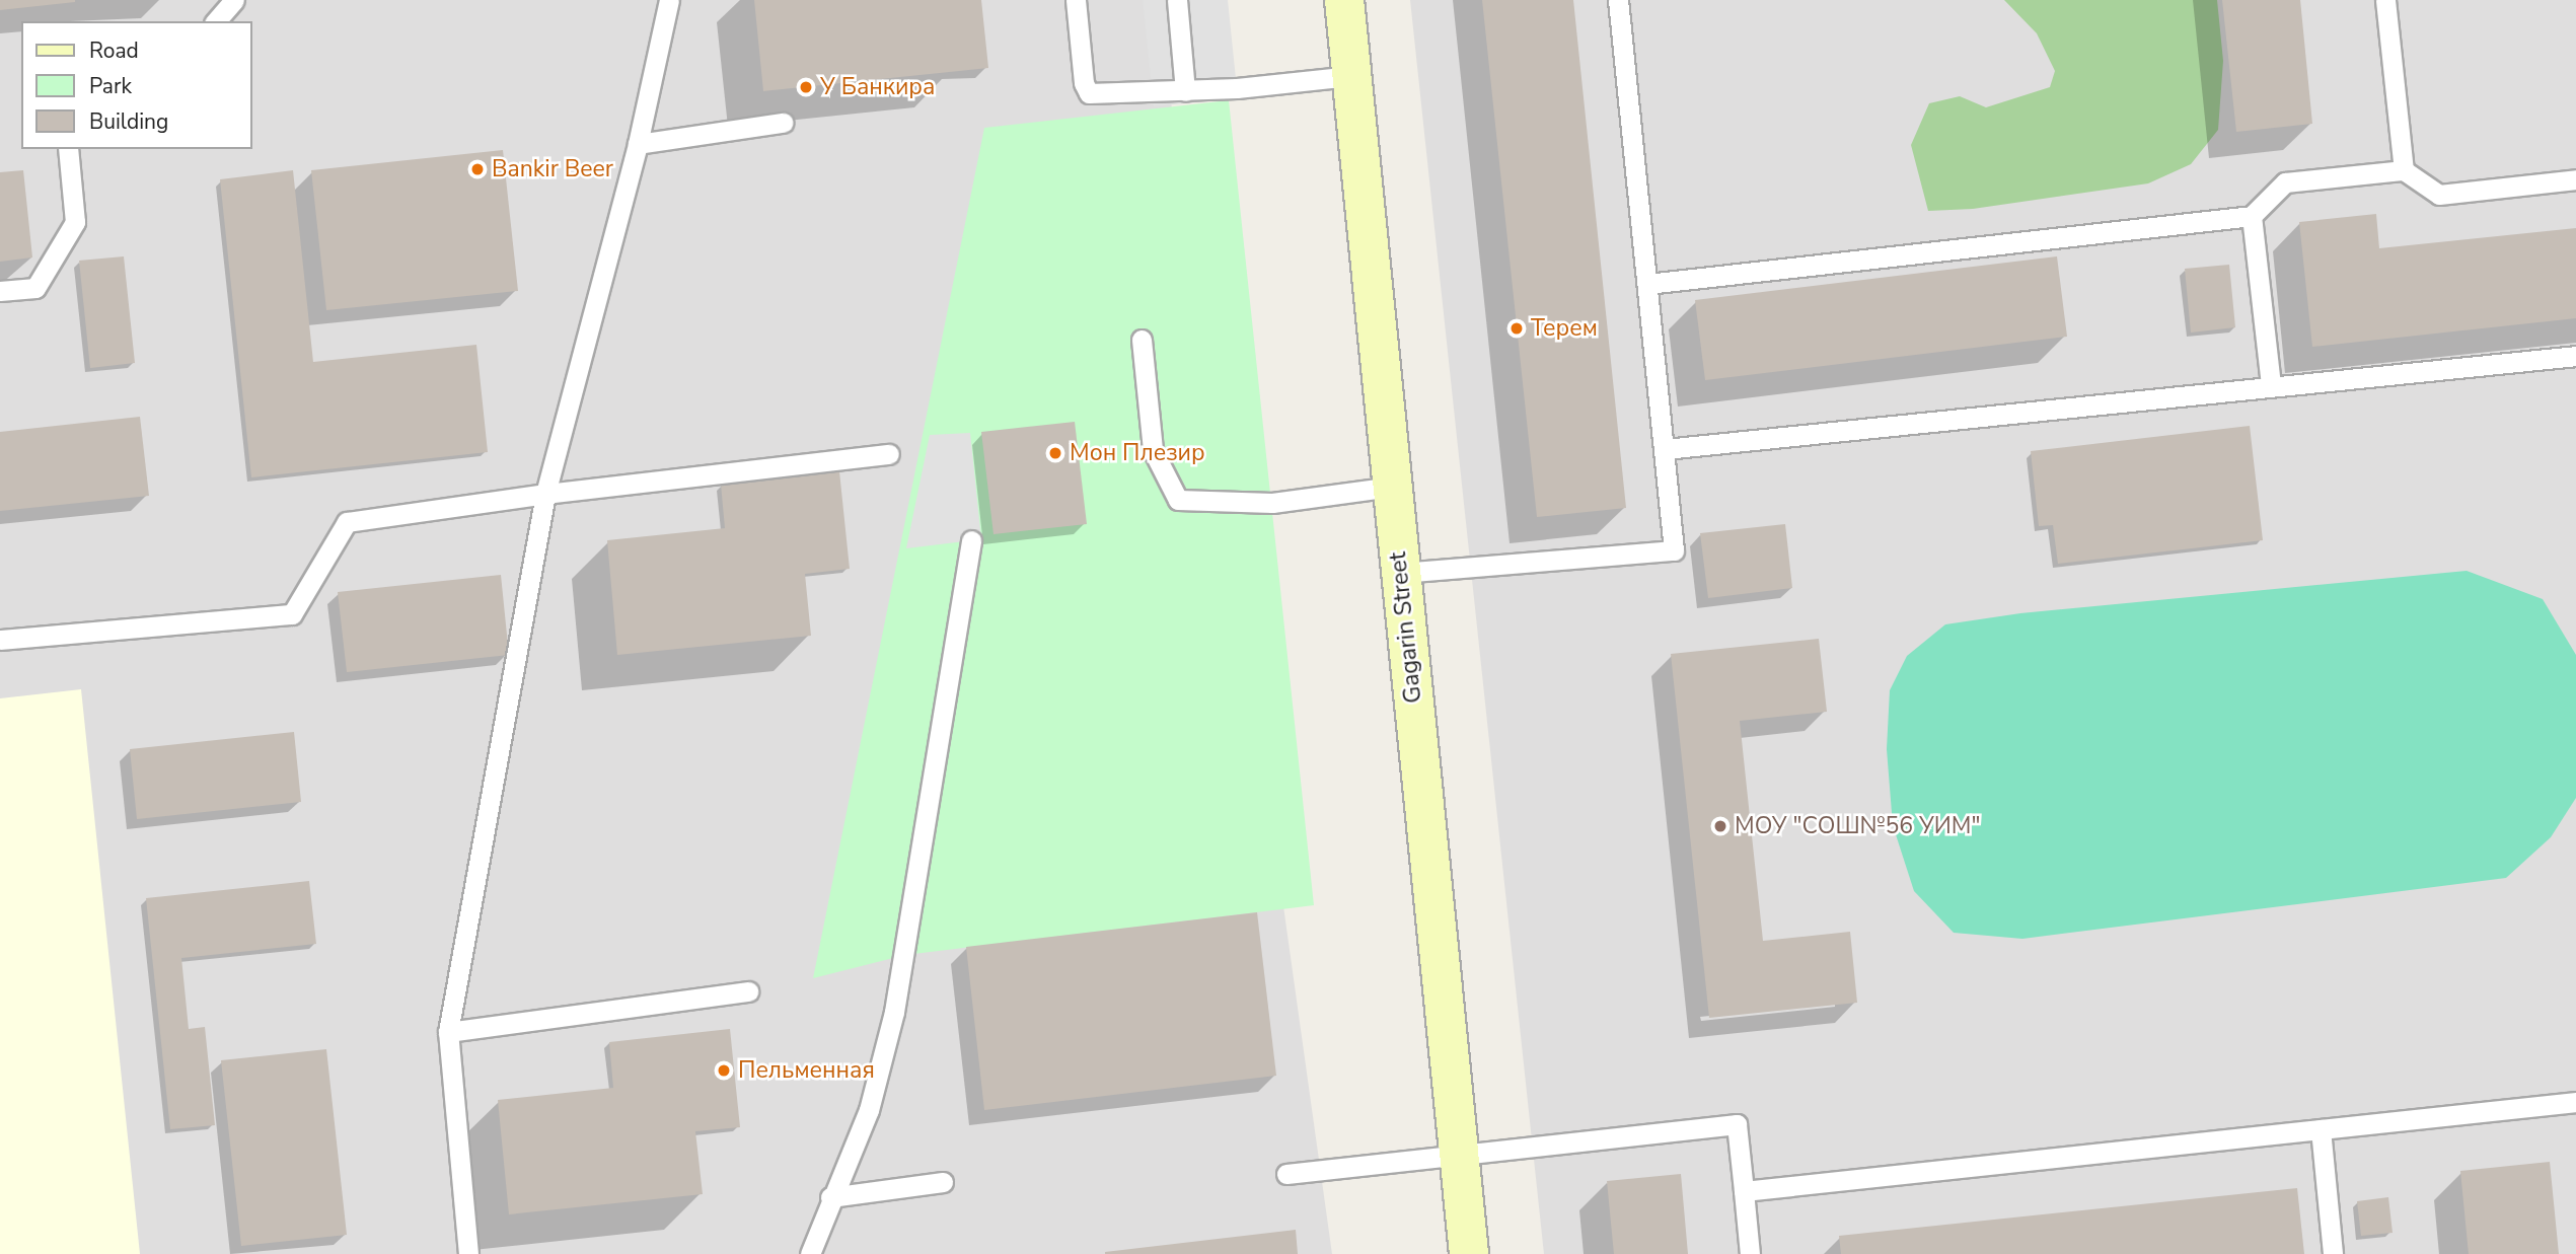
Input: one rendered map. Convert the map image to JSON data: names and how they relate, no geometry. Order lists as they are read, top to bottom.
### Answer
{
  "streets": {
    "main road": ["Gagarin Street"]
  },
  "places": [
    "У Банкира",
    "Bankir Beer",
    "Терем",
    "Мон Плезир",
    "МОУ \"СОШ№56 УИМ\"",
    "Пельменная"
  ],
  "legend": ["Road", "Park", "Building"]
}
